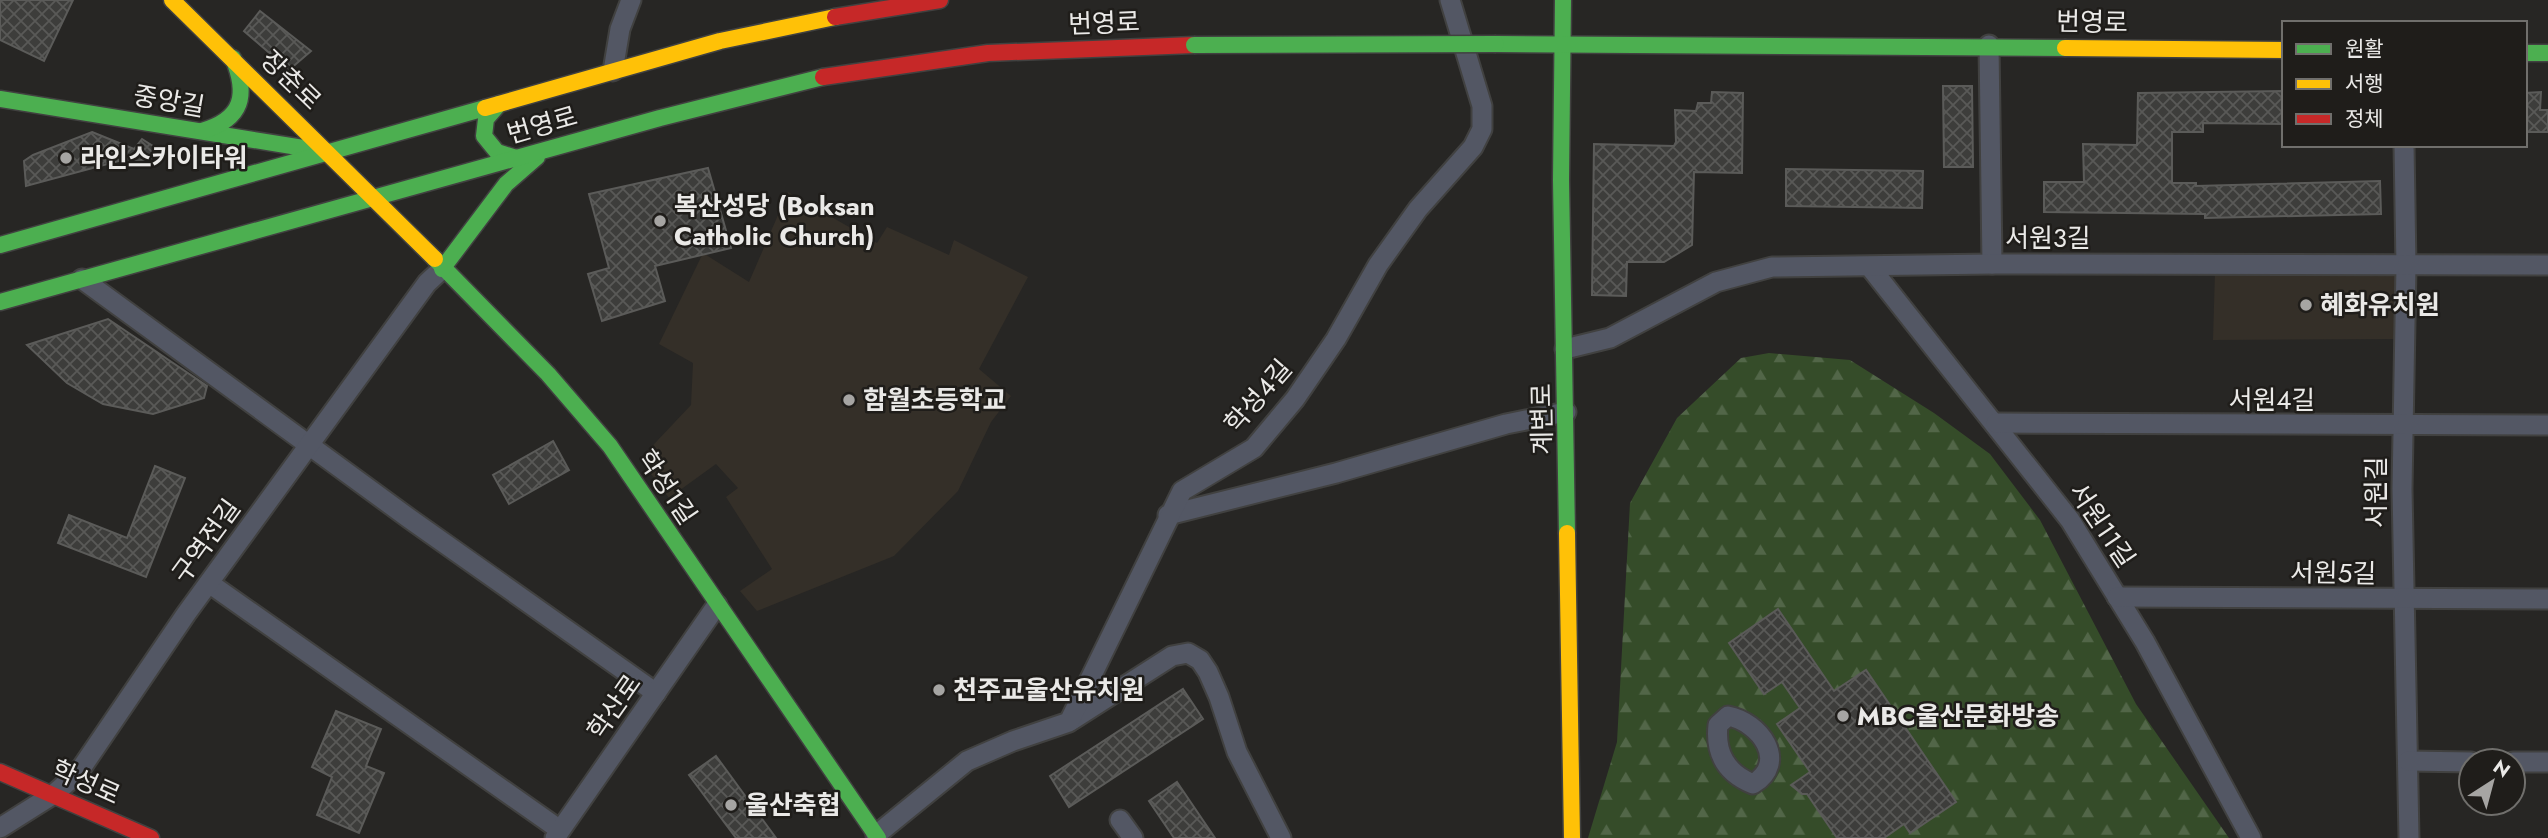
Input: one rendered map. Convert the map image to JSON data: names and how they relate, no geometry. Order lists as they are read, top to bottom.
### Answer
{
  "streets": {
    "main road": [
      "번영로",
      "장춘로",
      "중앙길",
      "계변로",
      "학성1길",
      "학성로"
    ],
    "street": [
      "서원3길",
      "학성4길",
      "서원4길",
      "서원길",
      "서원11길",
      "구역전길",
      "서원5길",
      "학산로"
    ]
  },
  "crossings": [
    ["번영로", "장춘로"],
    ["번영로", "중앙길"],
    ["번영로", "계변로"],
    ["번영로", "학성1길"],
    ["장춘로", "중앙길"],
    ["장춘로", "학성1길"],
    ["서원3길", "계변로"],
    ["서원3길", "서원길"],
    ["서원3길", "서원11길"],
    ["서원4길", "서원길"],
    ["서원4길", "서원11길"],
    ["학성1길", "구역전길"],
    ["학성1길", "학산로"],
    ["서원길", "서원5길"],
    ["서원11길", "서원5길"],
    ["구역전길", "학성로"]
  ],
  "places": [
    "라인스카이타워",
    "복산성당 (Boksan Catholic Church)",
    "혜화유치원",
    "함월초등학교",
    "천주교울산유치원",
    "MBC울산문화방송",
    "울산축협"
  ],
  "legend": ["원활", "서행", "정체"],
  "north": "top right"
}
